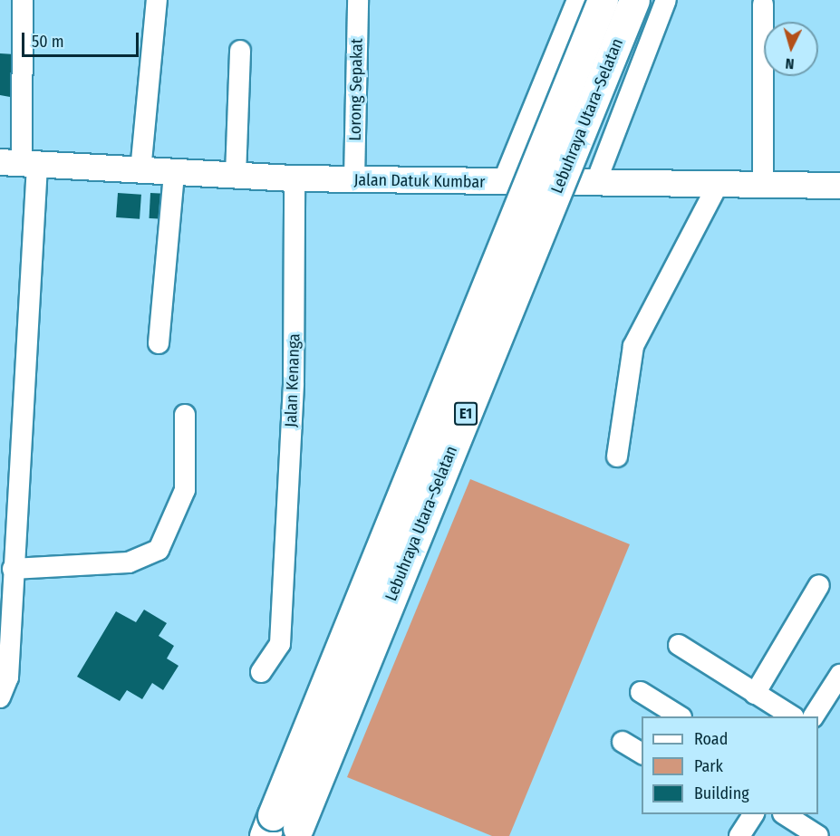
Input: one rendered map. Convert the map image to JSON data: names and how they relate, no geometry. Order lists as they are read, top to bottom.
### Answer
{
  "streets": {
    "highway": ["Lebuhraya Utara–Selatan", "E1"],
    "main road": ["Jalan Datuk Kumbar"],
    "street": ["Lorong Sepakat", "Jalan Kenanga"]
  },
  "crossings": [
    ["Lorong Sepakat", "Jalan Datuk Kumbar"],
    ["Jalan Datuk Kumbar", "Jalan Kenanga"]
  ],
  "legend": ["Road", "Park", "Building"],
  "scale_bar": "50 m",
  "north": "bottom"
}
